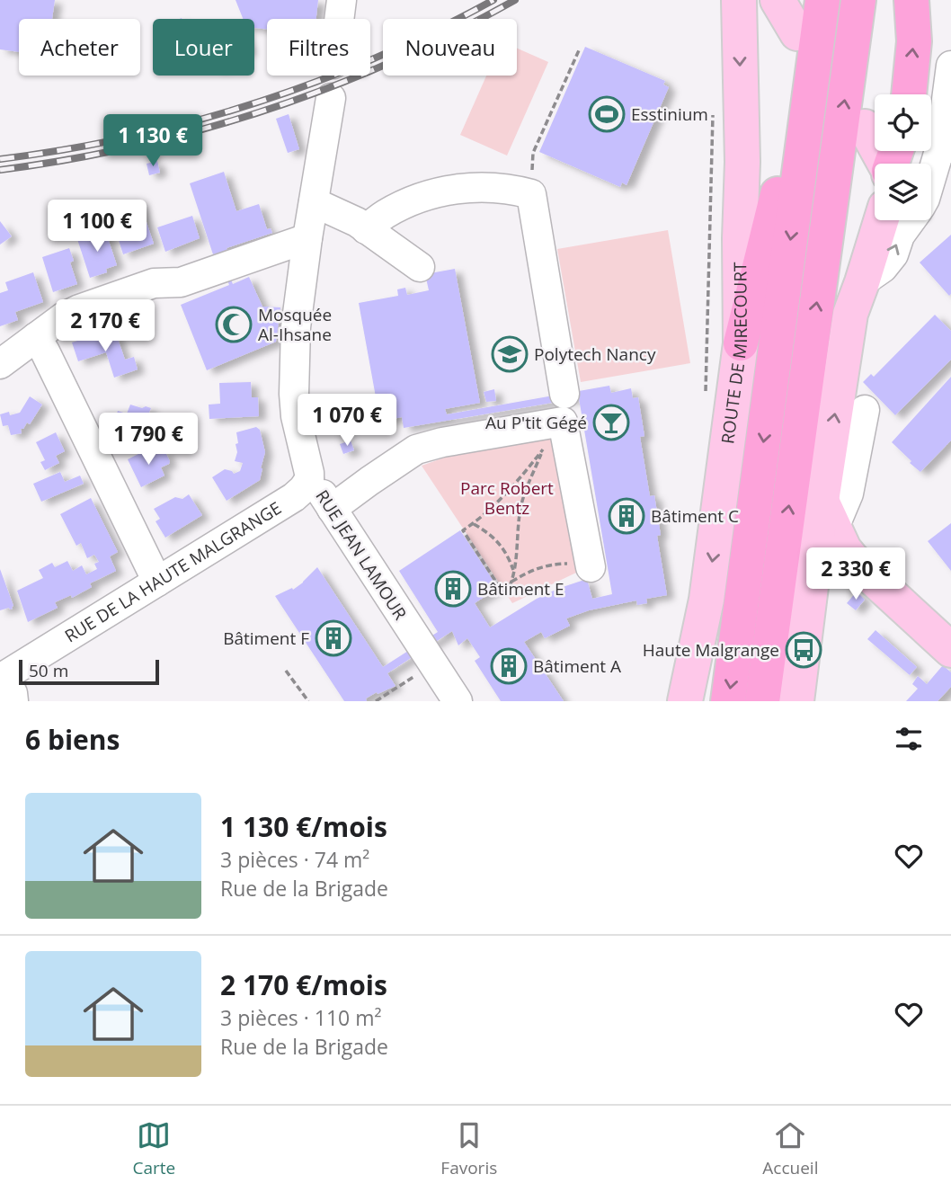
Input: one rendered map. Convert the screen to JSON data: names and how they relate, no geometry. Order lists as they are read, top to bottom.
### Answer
{
  "streets": {
    "main road": ["ROUTE DE MIRECOURT"],
    "street": ["RUE JEAN LAMOUR", "RUE DE LA HAUTE MALGRANGE"]
  },
  "crossings": [
    ["RUE JEAN LAMOUR", "RUE DE LA HAUTE MALGRANGE"]
  ],
  "parks": ["Parc Robert Bentz"],
  "places": {
    "sports": ["Esstinium"],
    "mosque": ["Mosquée Al-Ihsane"],
    "school or university": ["Polytech Nancy"],
    "bar": ["Au P'tit Gégé"],
    "building": [
      "Bâtiment C",
      "Bâtiment E",
      "Bâtiment F",
      "Bâtiment A"
    ],
    "bus stop": ["Haute Malgrange"]
  },
  "scale_bar": "50 m",
  "page": {
    "chip": [
      "Acheter",
      "Louer",
      "Filtres",
      "Nouveau"
    ],
    "price": [
      "1 130 €",
      "1 100 €",
      "2 170 €",
      "1 070 €",
      "1 790 €",
      "2 330 €"
    ],
    "scale": "50 m",
    "heading": "6 biens",
    "list": [
      {
        "name": "1 130 €/mois",
        "note": "3 pièces · 74 m² · Rue de la Brigade"
      },
      {
        "name": "2 170 €/mois",
        "note": "3 pièces · 110 m² · Rue de la Brigade"
      }
    ],
    "tabs": ["Carte", "Favoris", "Accueil"]
  }
}
